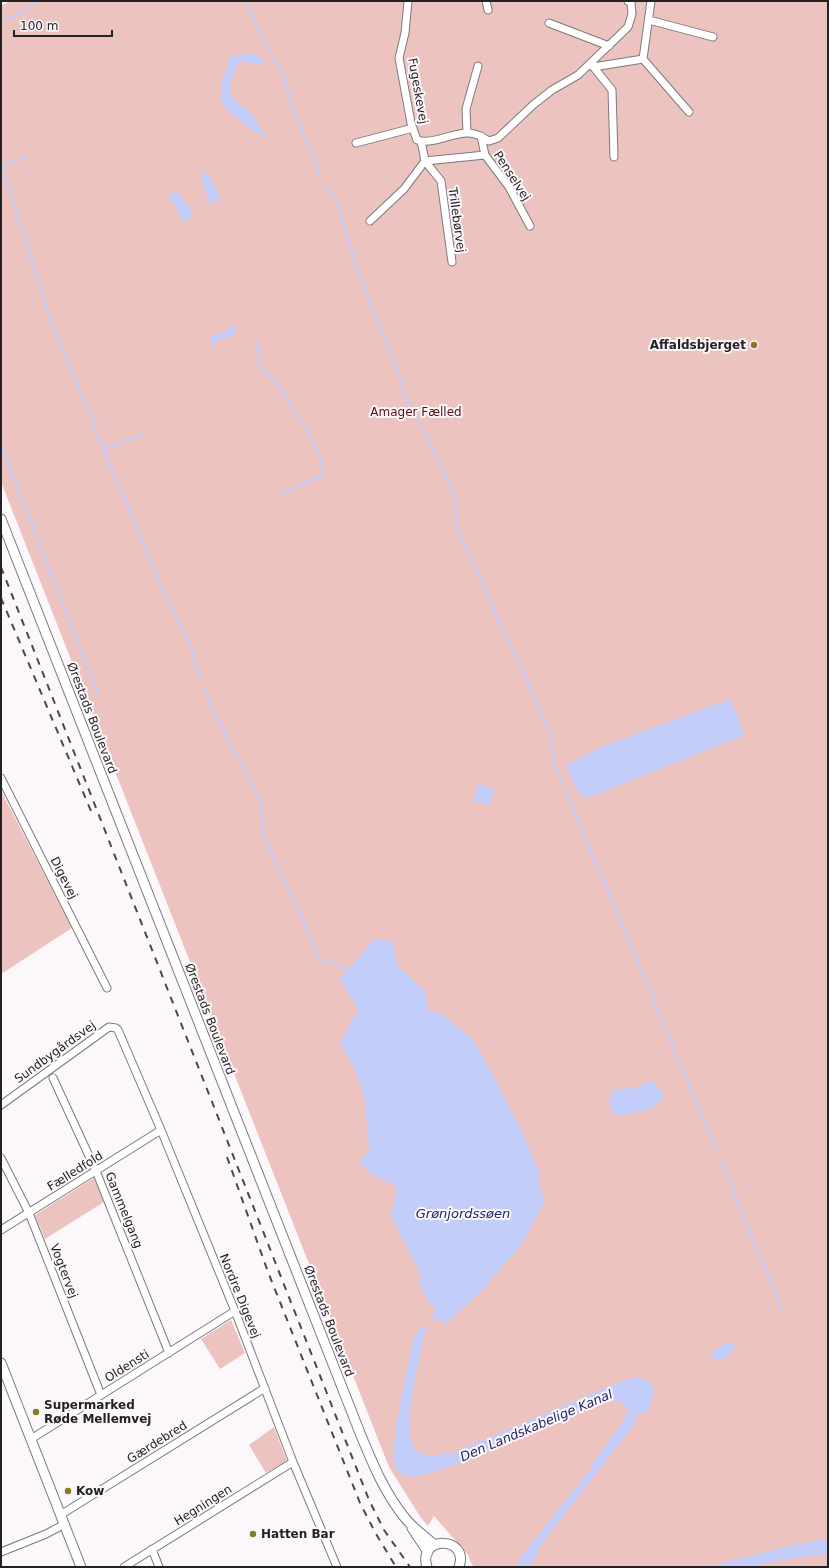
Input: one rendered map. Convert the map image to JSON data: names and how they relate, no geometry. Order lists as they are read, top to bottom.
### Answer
{
  "streets": {
    "street": [
      "Fugeskevej",
      "Penselvej",
      "Trillebørvej",
      "Ørestads Boulevard",
      "Digevej",
      "Sundbygårdsvej",
      "Fælledfold",
      "Gammelgang",
      "Vogtervej",
      "Nordre Digevej",
      "Oldensti",
      "Gærdebred",
      "Hegningen"
    ]
  },
  "crossings": [
    ["Sundbygårdsvej", "Nordre Digevej"],
    ["Fælledfold", "Gammelgang"],
    ["Fælledfold", "Vogtervej"],
    ["Fælledfold", "Nordre Digevej"],
    ["Gammelgang", "Oldensti"],
    ["Vogtervej", "Oldensti"],
    ["Nordre Digevej", "Oldensti"],
    ["Nordre Digevej", "Gærdebred"],
    ["Nordre Digevej", "Hegningen"]
  ],
  "water": ["Grønjordssøen", "Den Landskabelige Kanal"],
  "parks": ["Amager Fælled"],
  "places": [
    "Affaldsbjerget",
    "Supermarked Røde Mellemvej",
    "Kow",
    "Hatten Bar"
  ],
  "scale_bar": "100 m"
}
